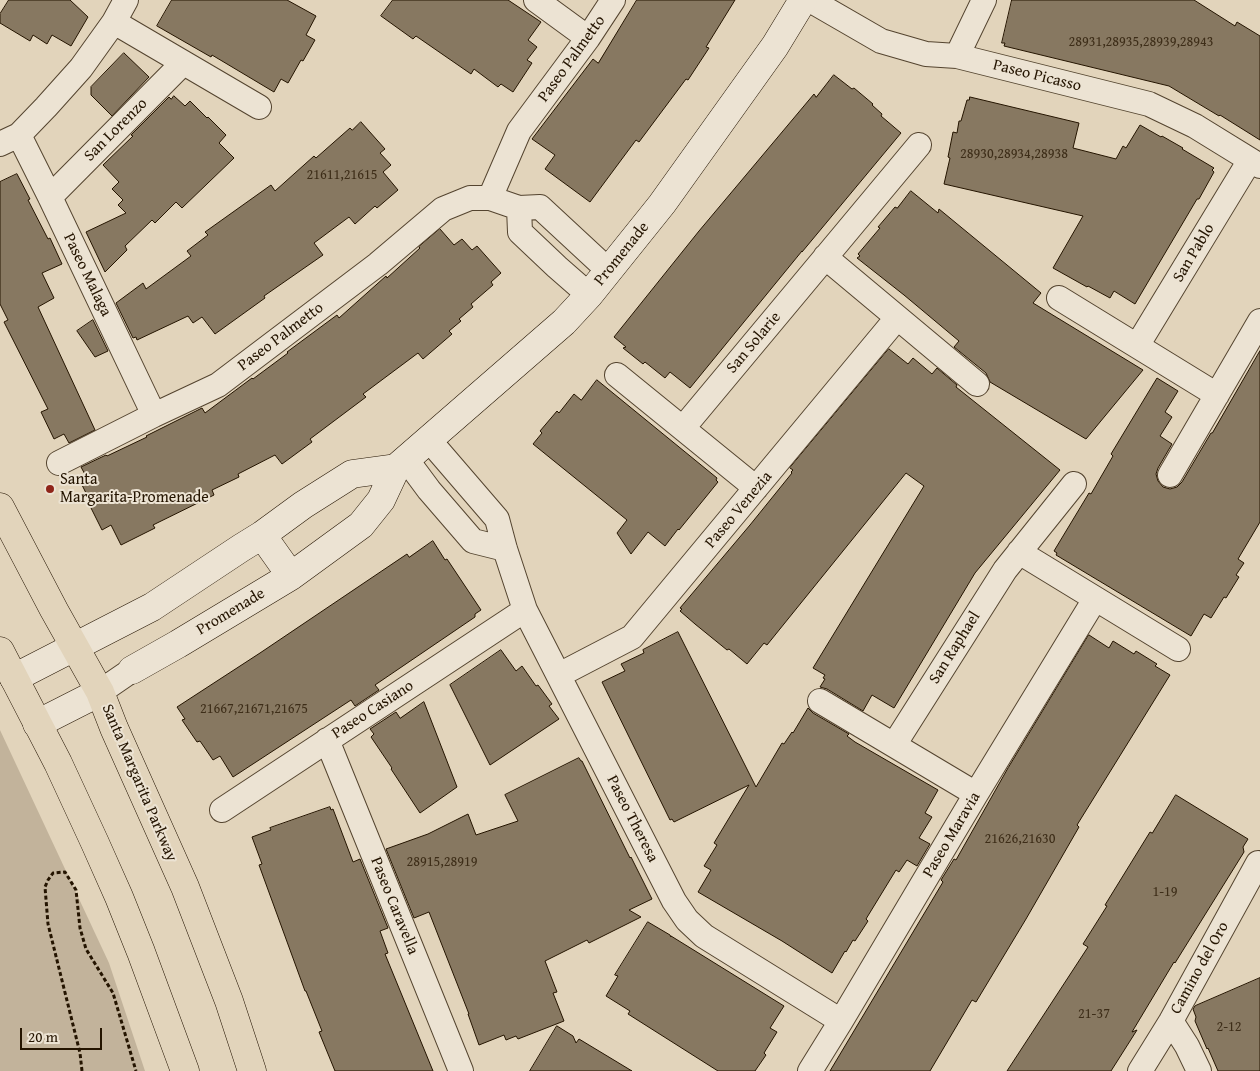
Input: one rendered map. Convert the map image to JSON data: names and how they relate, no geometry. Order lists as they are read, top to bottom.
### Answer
{
  "streets": {
    "main road": ["Santa Margarita Parkway"],
    "street": [
      "Paseo Palmetto",
      "Paseo Picasso",
      "San Lorenzo",
      "San Pablo",
      "Promenade",
      "Paseo Malaga",
      "San Solarie",
      "Paseo Venezia",
      "San Raphael",
      "Paseo Casiano",
      "Paseo Theresa",
      "Paseo Maravia",
      "Paseo Caravella",
      "Camino del Oro"
    ]
  },
  "crossings": [
    ["Paseo Palmetto", "Promenade"],
    ["Paseo Palmetto", "Paseo Malaga"],
    ["Paseo Picasso", "San Pablo"],
    ["San Lorenzo", "Paseo Malaga"],
    ["Promenade", "Santa Margarita Parkway"],
    ["Promenade", "Paseo Theresa"],
    ["Paseo Venezia", "Paseo Theresa"],
    ["Paseo Casiano", "Paseo Theresa"],
    ["Paseo Casiano", "Paseo Caravella"],
    ["Paseo Theresa", "Paseo Maravia"]
  ],
  "places": ["Santa Margarita-Promenade"],
  "house_numbers": [
    "28931,28935,28939,28943",
    "28930,28934,28938",
    "21611,21615",
    "21667,21671,21675",
    "21626,21630",
    "28915,28919",
    "1-19",
    "21-37",
    "2-12"
  ],
  "scale_bar": "20 m"
}
